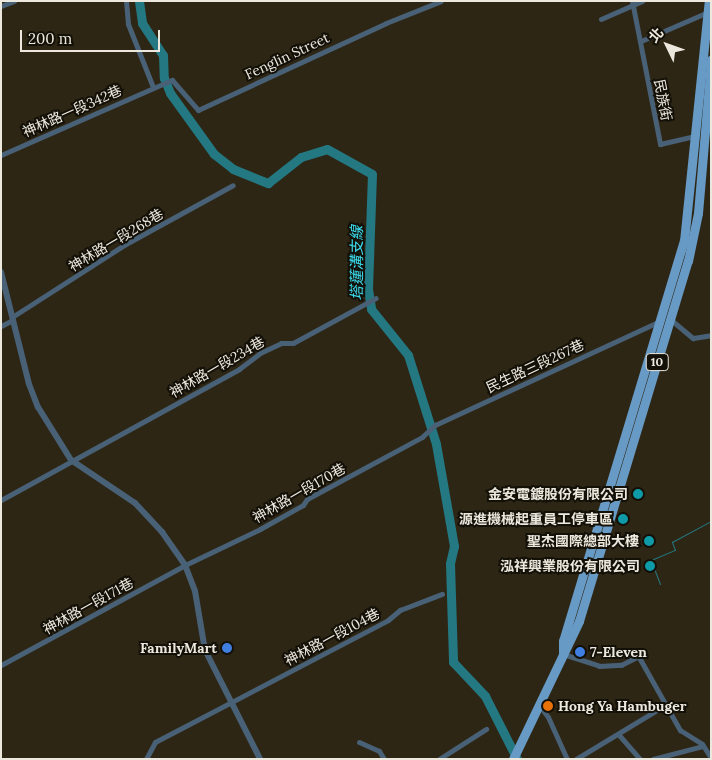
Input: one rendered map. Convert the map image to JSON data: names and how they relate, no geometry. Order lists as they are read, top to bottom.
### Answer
{
  "streets": {
    "main road": ["10"],
    "street": [
      "Fenglin Street",
      "民族街",
      "神林路一段342巷",
      "神林路一段268巷",
      "民生路三段267巷",
      "神林路一段234巷",
      "神林路一段170巷",
      "神林路一段171巷",
      "神林路一段104巷"
    ]
  },
  "crossings": [
    ["Fenglin Street", "神林路一段342巷"],
    ["民族街", "10"],
    ["10", "民生路三段267巷"],
    ["民生路三段267巷", "神林路一段170巷"],
    ["神林路一段170巷", "神林路一段171巷"]
  ],
  "water": ["塔蓮溝支線"],
  "places": [
    "金安電鍍股份有限公司",
    "源進機械起重員工停車區",
    "聖杰國際總部大樓",
    "泓祥興業股份有限公司",
    "FamilyMart",
    "7-Eleven",
    "Hong Ya Hambuger"
  ],
  "scale_bar": "200 m",
  "north": "top left"
}
